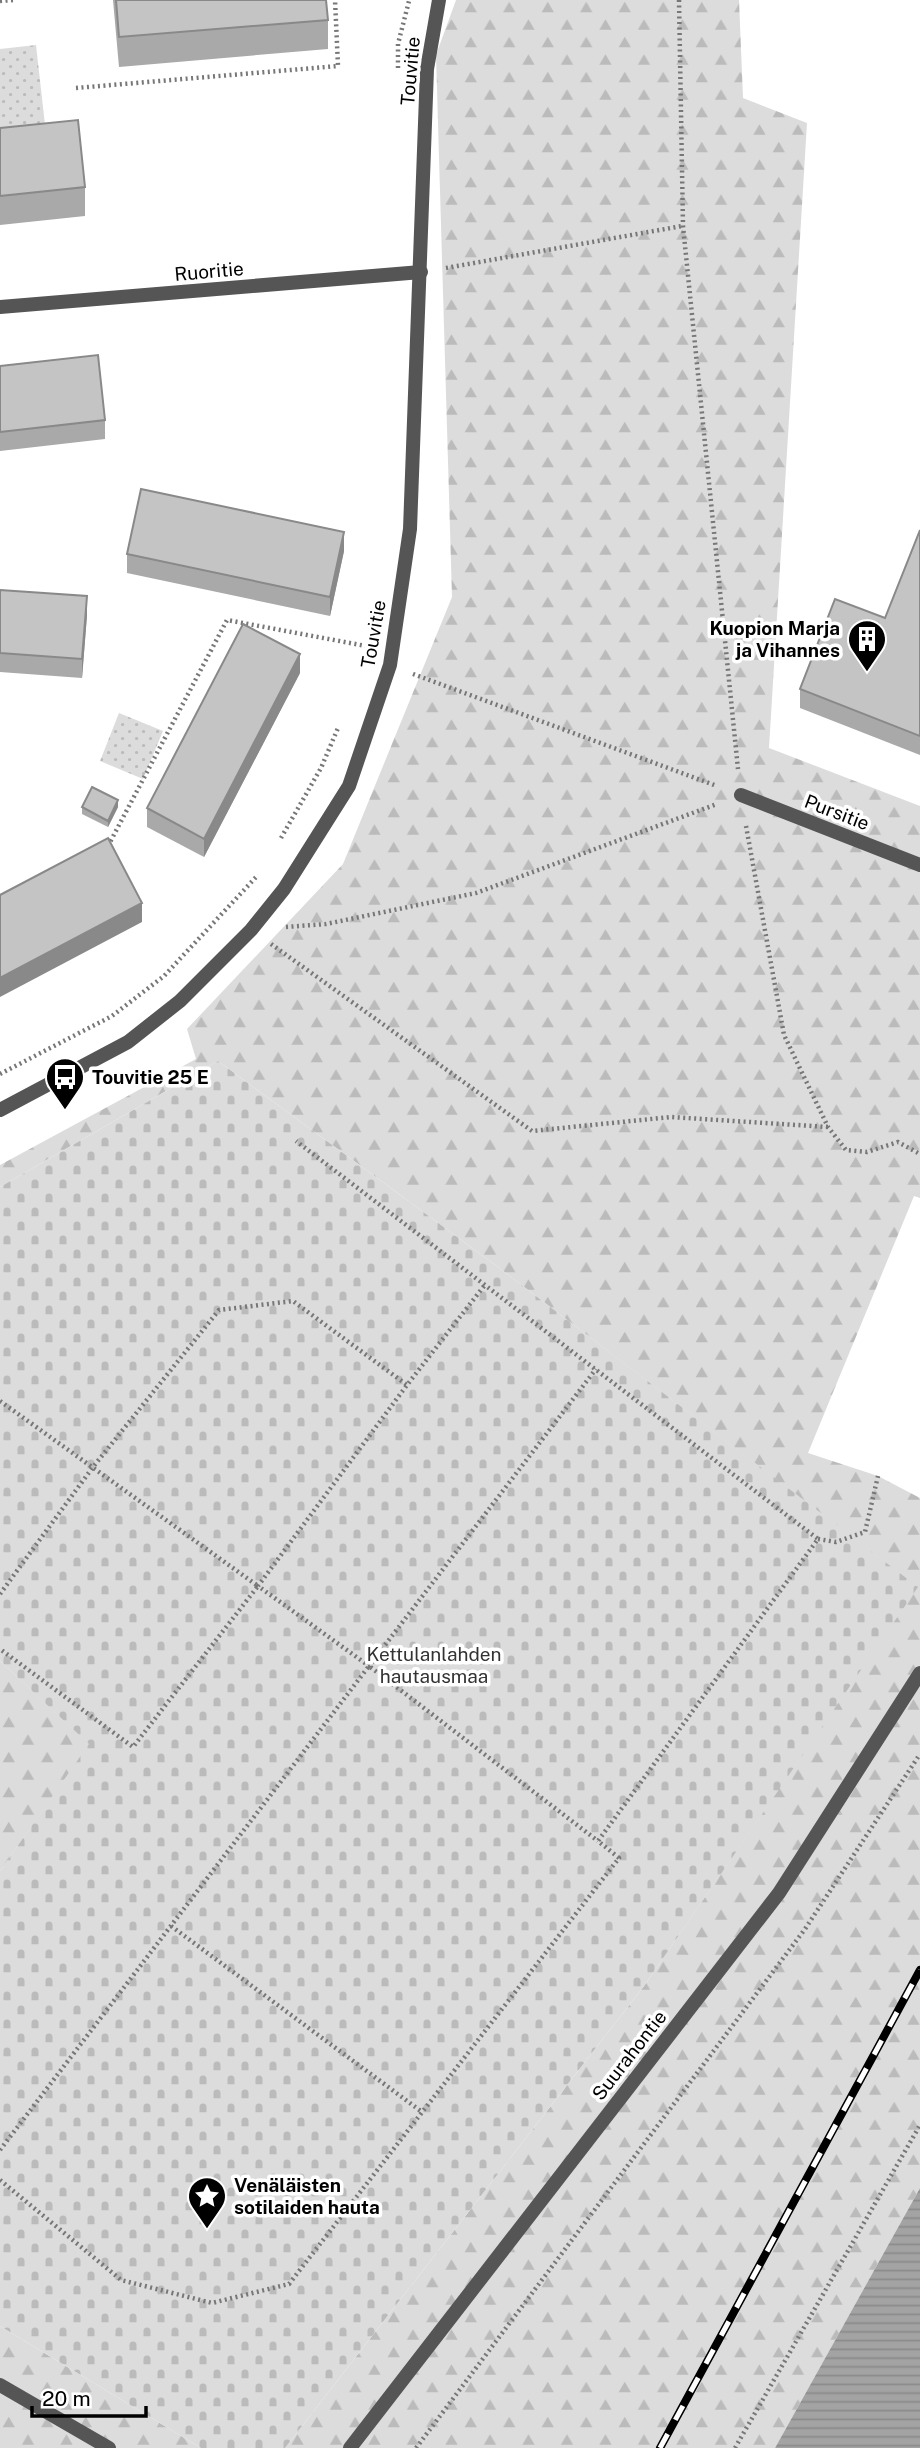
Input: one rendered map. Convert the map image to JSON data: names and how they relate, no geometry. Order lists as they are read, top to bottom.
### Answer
{
  "streets": {
    "street": [
      "Touvitie",
      "Ruoritie",
      "Pursitie",
      "Suurahontie"
    ]
  },
  "crossings": [
    ["Touvitie", "Ruoritie"]
  ],
  "parks": ["Kettulanlahden hautausmaa"],
  "places": {
    "building": ["Kuopion Marja ja Vihannes"],
    "bus stop": ["Touvitie 25 E"],
    "place": ["Venäläisten sotilaiden hauta"]
  },
  "scale_bar": "20 m"
}
